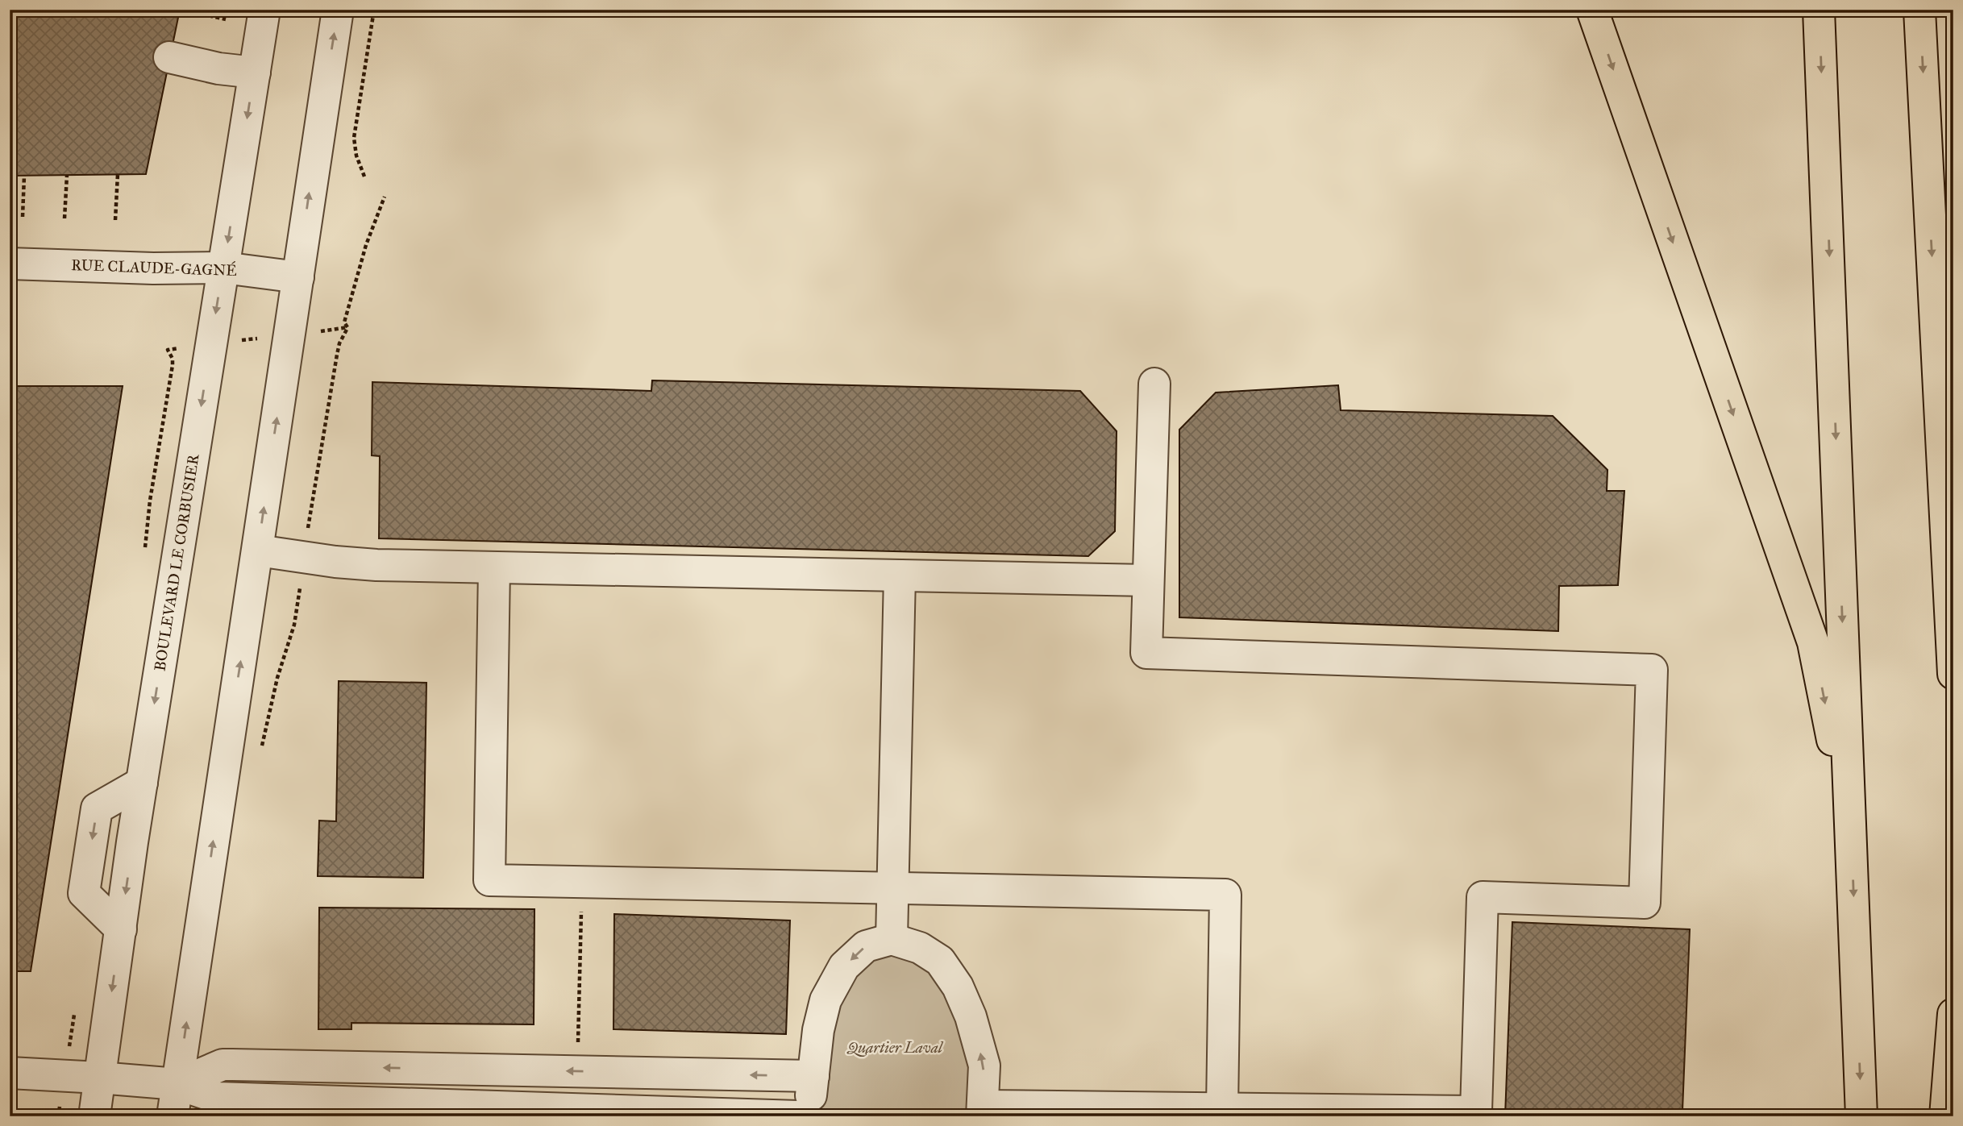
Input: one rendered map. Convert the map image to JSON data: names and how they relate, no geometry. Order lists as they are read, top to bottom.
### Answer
{
  "streets": {
    "street": ["RUE CLAUDE-GAGNÉ", "BOULEVARD LE CORBUSIER"]
  },
  "crossings": [
    ["RUE CLAUDE-GAGNÉ", "BOULEVARD LE CORBUSIER"]
  ],
  "parks": ["Quartier Laval"]
}
